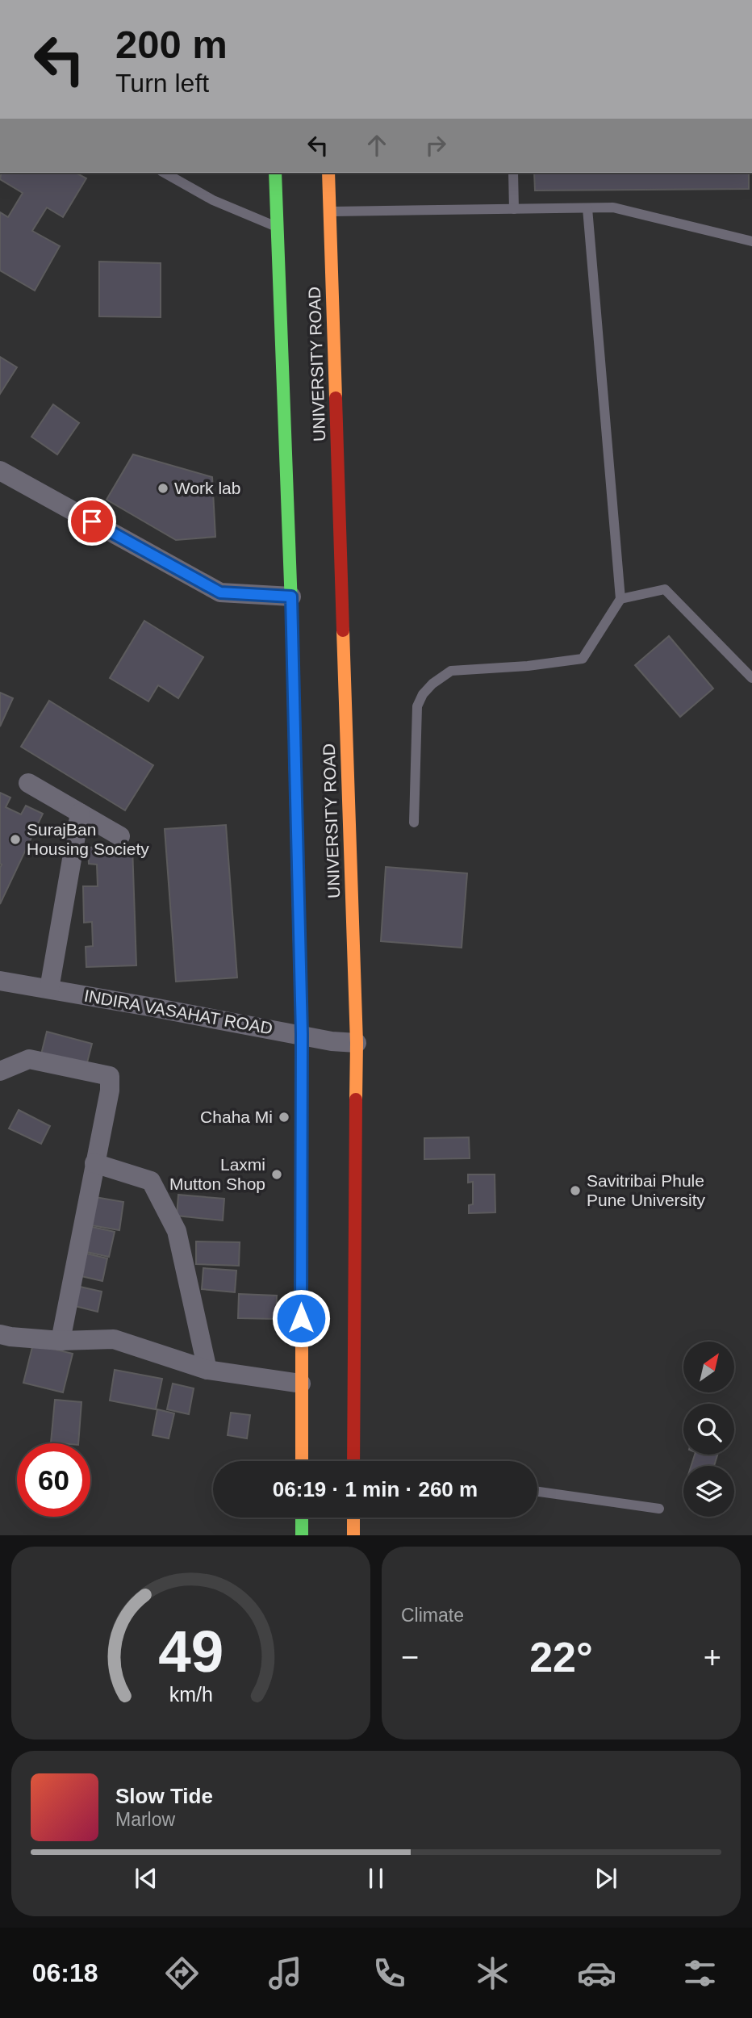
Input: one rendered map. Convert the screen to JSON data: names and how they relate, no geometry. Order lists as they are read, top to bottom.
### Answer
{
  "streets": {
    "main road": ["UNIVERSITY ROAD"],
    "street": ["INDIRA VASAHAT ROAD"]
  },
  "crossings": [
    ["UNIVERSITY ROAD", "INDIRA VASAHAT ROAD"]
  ],
  "places": [
    "Work lab",
    "SurajBan Housing Society",
    "Chaha Mi",
    "Laxmi Mutton Shop",
    "Savitribai Phule Pune University"
  ],
  "north": "top right",
  "page": {
    "turn": ["200 m", "Turn left"],
    "limit": "60",
    "trip": "06:19 · 1 min · 260 m",
    "tile": "Climate",
    "heat": ["−", "22°", "+"],
    "song": ["Slow Tide", "Marlow"],
    "tabs": "06:18",
    "gauge": ["49", "km/h"]
  }
}
